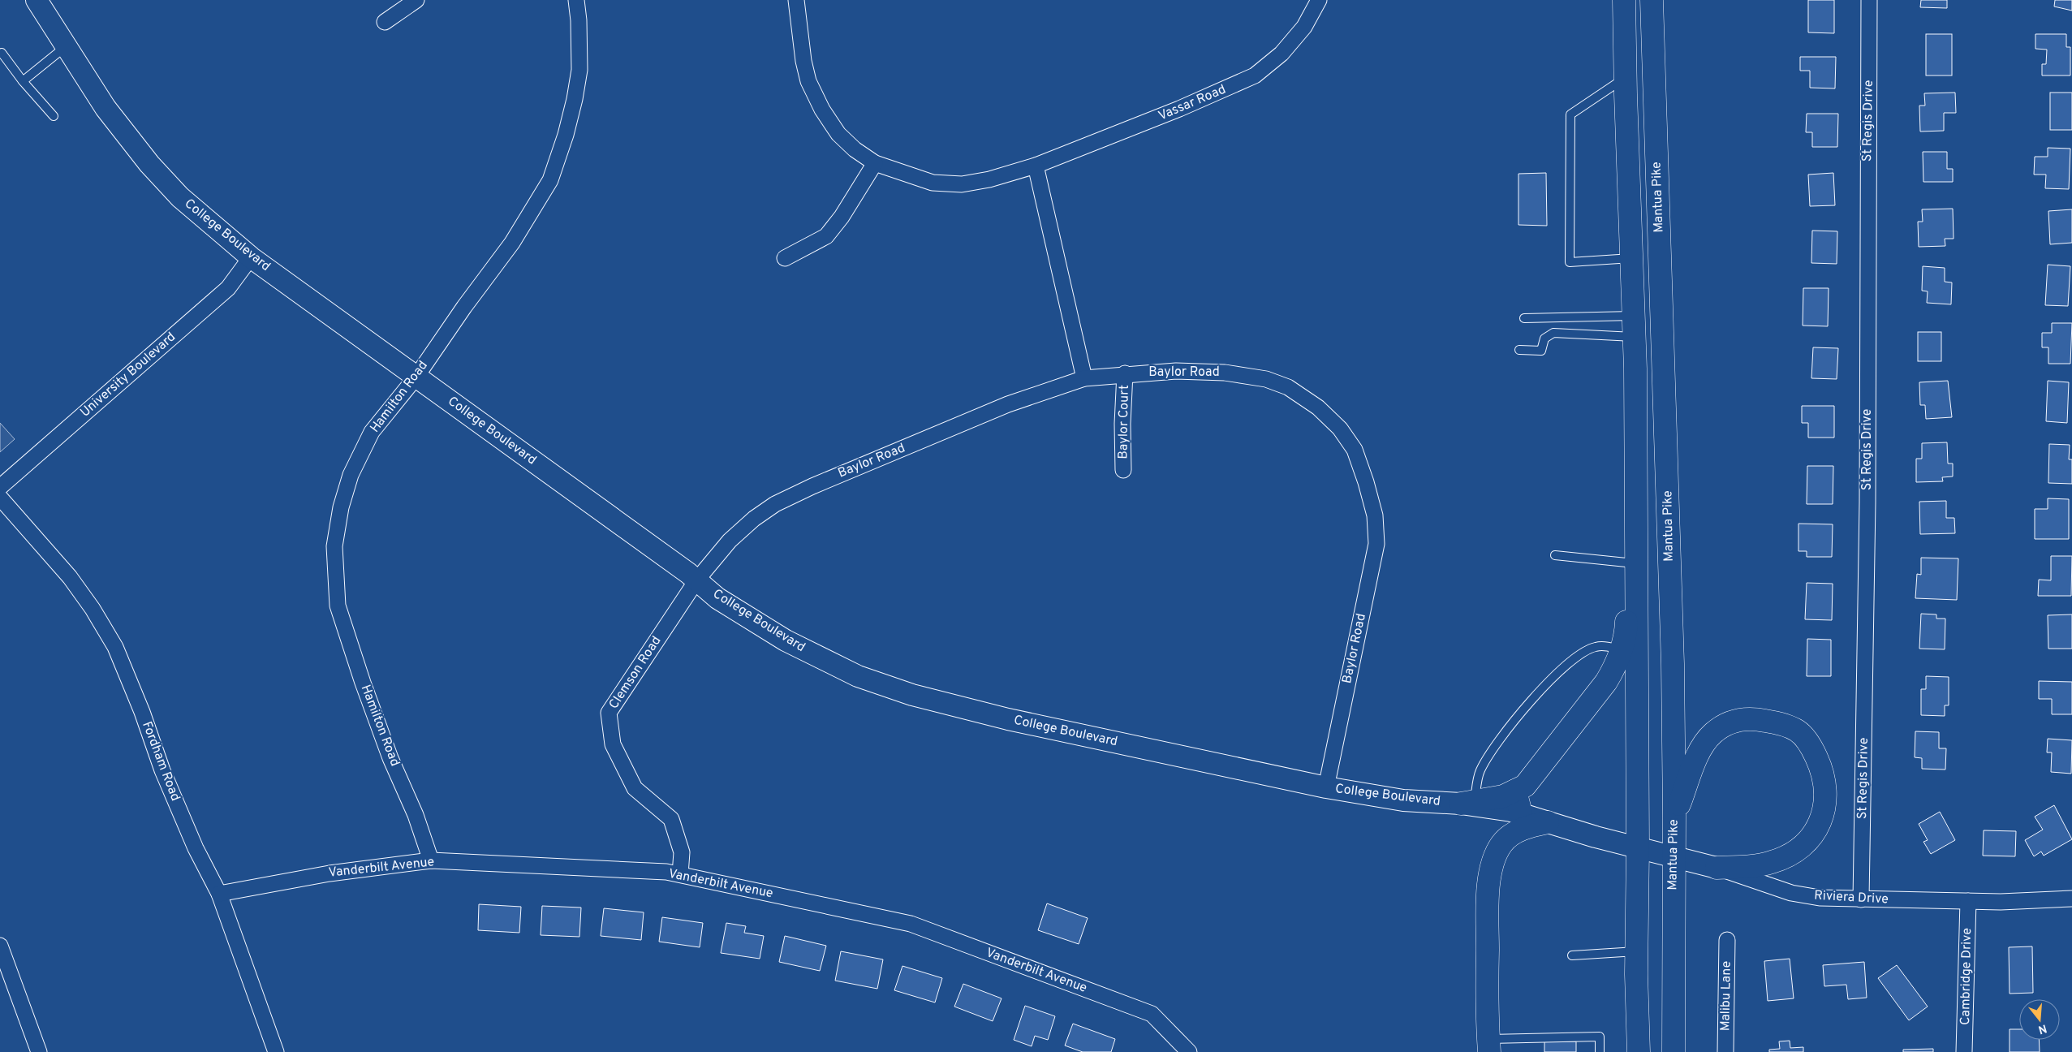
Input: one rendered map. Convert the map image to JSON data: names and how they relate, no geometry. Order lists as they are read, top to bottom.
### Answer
{
  "streets": {
    "main road": ["Mantua Pike"],
    "street": [
      "Vassar Road",
      "St Regis Drive",
      "College Boulevard",
      "Baylor Road",
      "University Boulevard",
      "Hamilton Road",
      "Baylor Court",
      "Clemson Road",
      "Fordham Road",
      "Vanderbilt Avenue",
      "Riviera Drive",
      "Cambridge Drive",
      "Malibu Lane"
    ]
  },
  "crossings": [
    ["St Regis Drive", "Riviera Drive"],
    ["Mantua Pike", "Riviera Drive"],
    ["College Boulevard", "Baylor Road"],
    ["College Boulevard", "University Boulevard"],
    ["College Boulevard", "Hamilton Road"],
    ["College Boulevard", "Clemson Road"],
    ["College Boulevard", "Riviera Drive"],
    ["Baylor Road", "Baylor Court"],
    ["Baylor Road", "Clemson Road"],
    ["Hamilton Road", "Vanderbilt Avenue"],
    ["Clemson Road", "Vanderbilt Avenue"],
    ["Fordham Road", "Vanderbilt Avenue"],
    ["Riviera Drive", "Cambridge Drive"]
  ],
  "north": "bottom"
}
